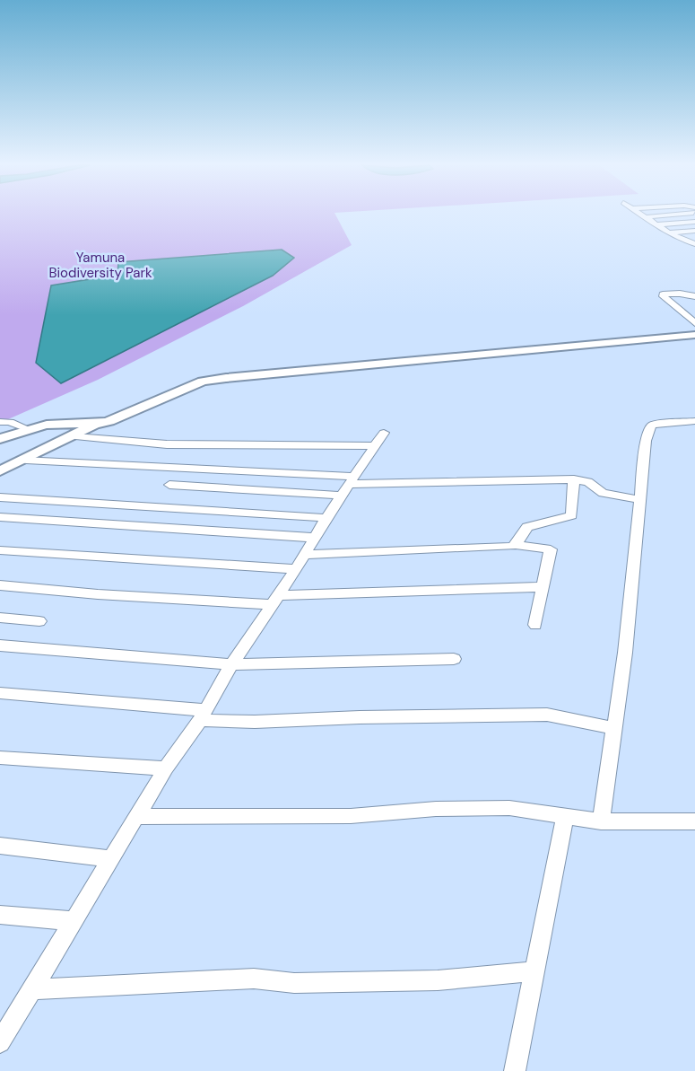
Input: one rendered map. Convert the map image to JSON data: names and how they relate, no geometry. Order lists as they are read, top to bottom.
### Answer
{
  "parks": ["Yamuna Biodiversity Park"]
}
